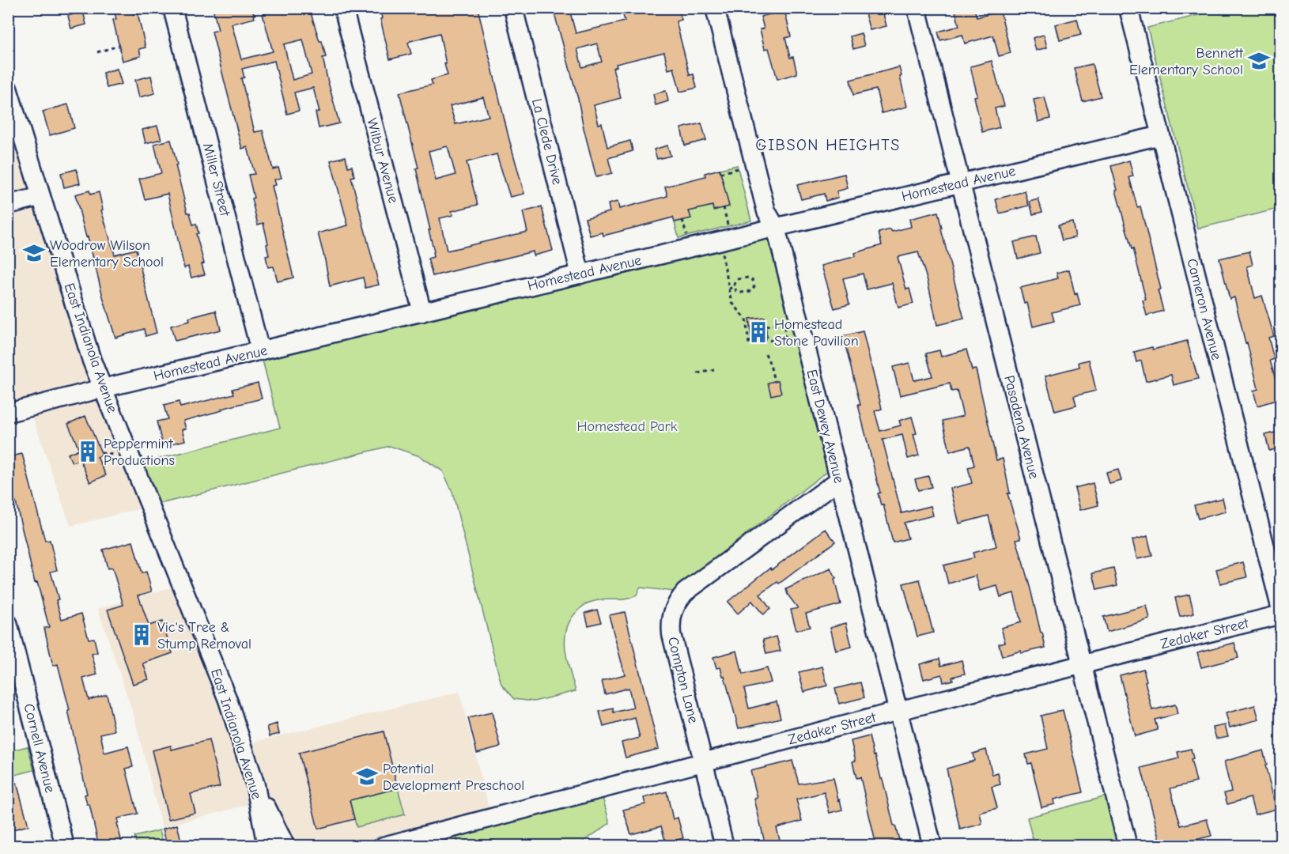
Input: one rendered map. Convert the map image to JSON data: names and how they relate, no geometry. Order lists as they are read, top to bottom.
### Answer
{
  "streets": {
    "street": [
      "La Clede Drive",
      "Wilbur Avenue",
      "Miller Street",
      "Homestead Avenue",
      "Cameron Avenue",
      "East Indianola Avenue",
      "East Dewey Avenue",
      "Pasadena Avenue",
      "Zedaker Street",
      "Compton Lane",
      "Cornell Avenue"
    ]
  },
  "crossings": [
    ["La Clede Drive", "Homestead Avenue"],
    ["Wilbur Avenue", "Homestead Avenue"],
    ["Miller Street", "Homestead Avenue"],
    ["Homestead Avenue", "Cameron Avenue"],
    ["Homestead Avenue", "East Indianola Avenue"],
    ["Homestead Avenue", "East Dewey Avenue"],
    ["Homestead Avenue", "Pasadena Avenue"],
    ["East Dewey Avenue", "Zedaker Street"],
    ["East Dewey Avenue", "Compton Lane"],
    ["Pasadena Avenue", "Zedaker Street"],
    ["Zedaker Street", "Compton Lane"]
  ],
  "districts": ["GIBSON HEIGHTS"],
  "parks": ["Homestead Park"],
  "places": {
    "school or university": ["Bennett Elementary School", "Woodrow Wilson Elementary School", "Potential Development Preschool"],
    "building": ["Homestead Stone Pavilion", "Peppermint Productions", "Vic's Tree & Stump Removal"]
  }
}
